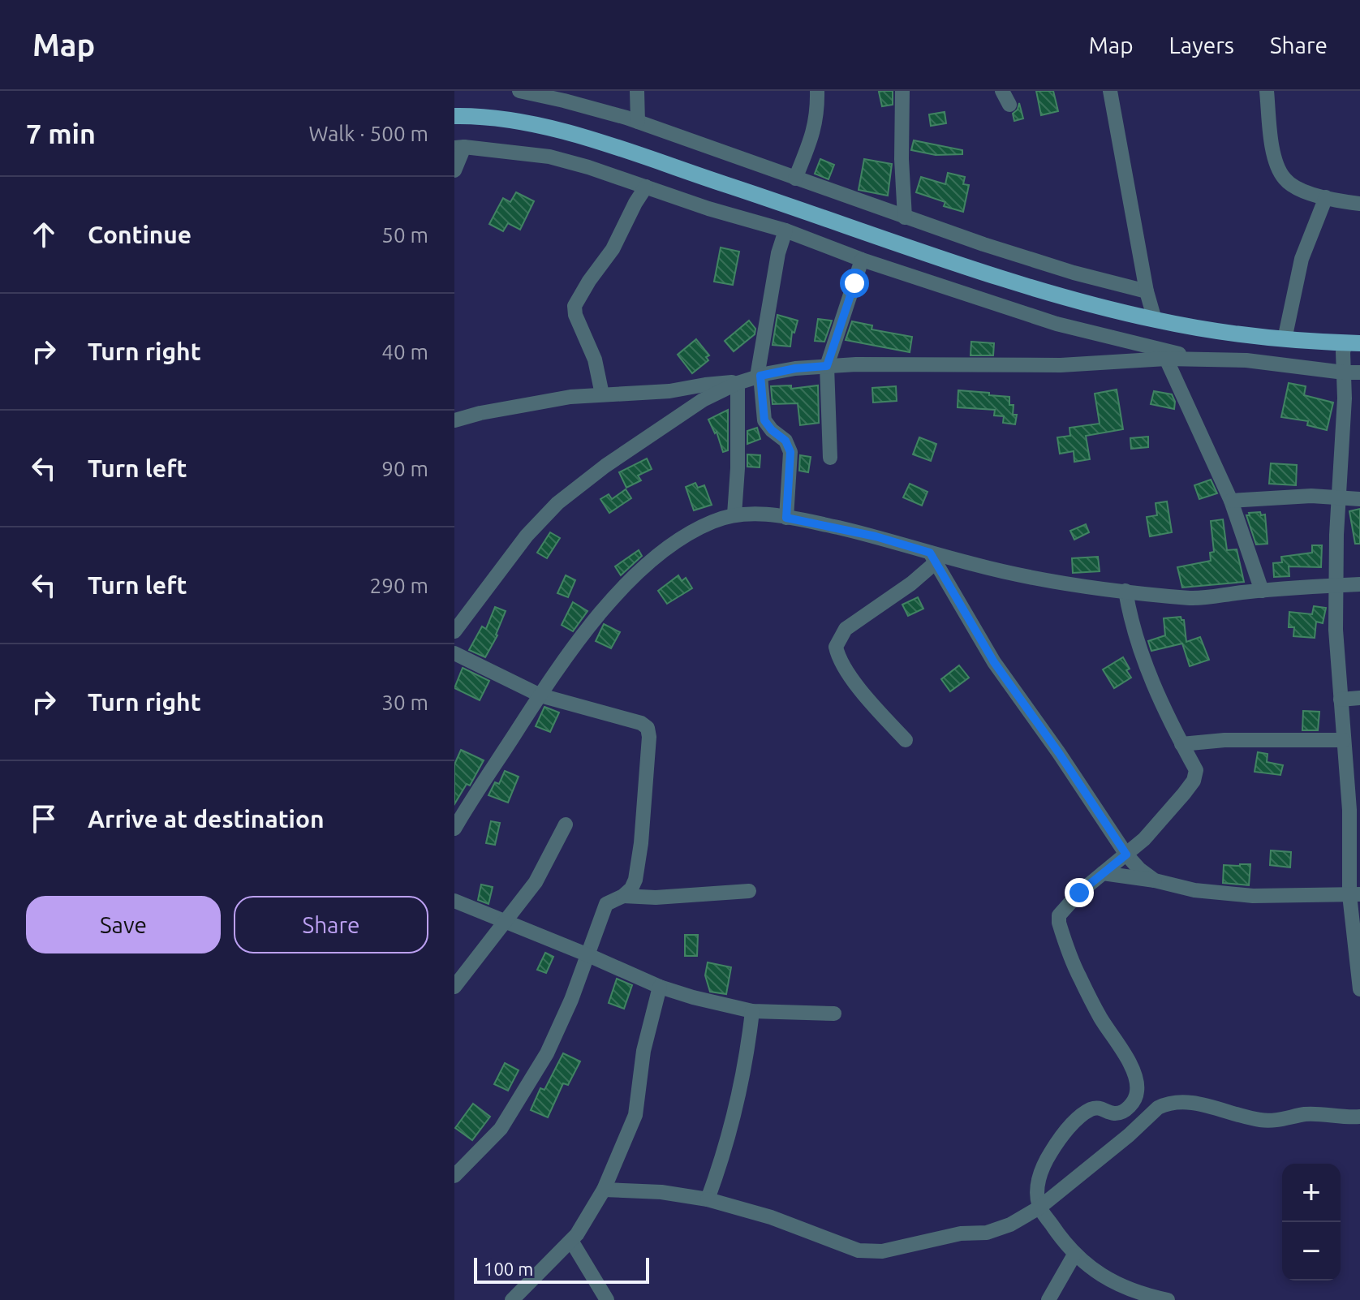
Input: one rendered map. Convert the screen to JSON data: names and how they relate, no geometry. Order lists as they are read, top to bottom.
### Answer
{
  "scale_bar": "100 m",
  "page": {
    "header": "Map",
    "nav": ["Map", "Layers", "Share"],
    "heading": ["7 min", "Walk · 500 m"],
    "list": [
      ["Continue", "50 m"],
      ["Turn right", "40 m"],
      ["Turn left", "90 m"],
      ["Turn left", "290 m"],
      ["Turn right", "30 m"],
      "Arrive at destination"
    ],
    "buttons": ["Save", "Share"],
    "map_buttons": ["+", "−"],
    "scale": "100 m"
  }
}
